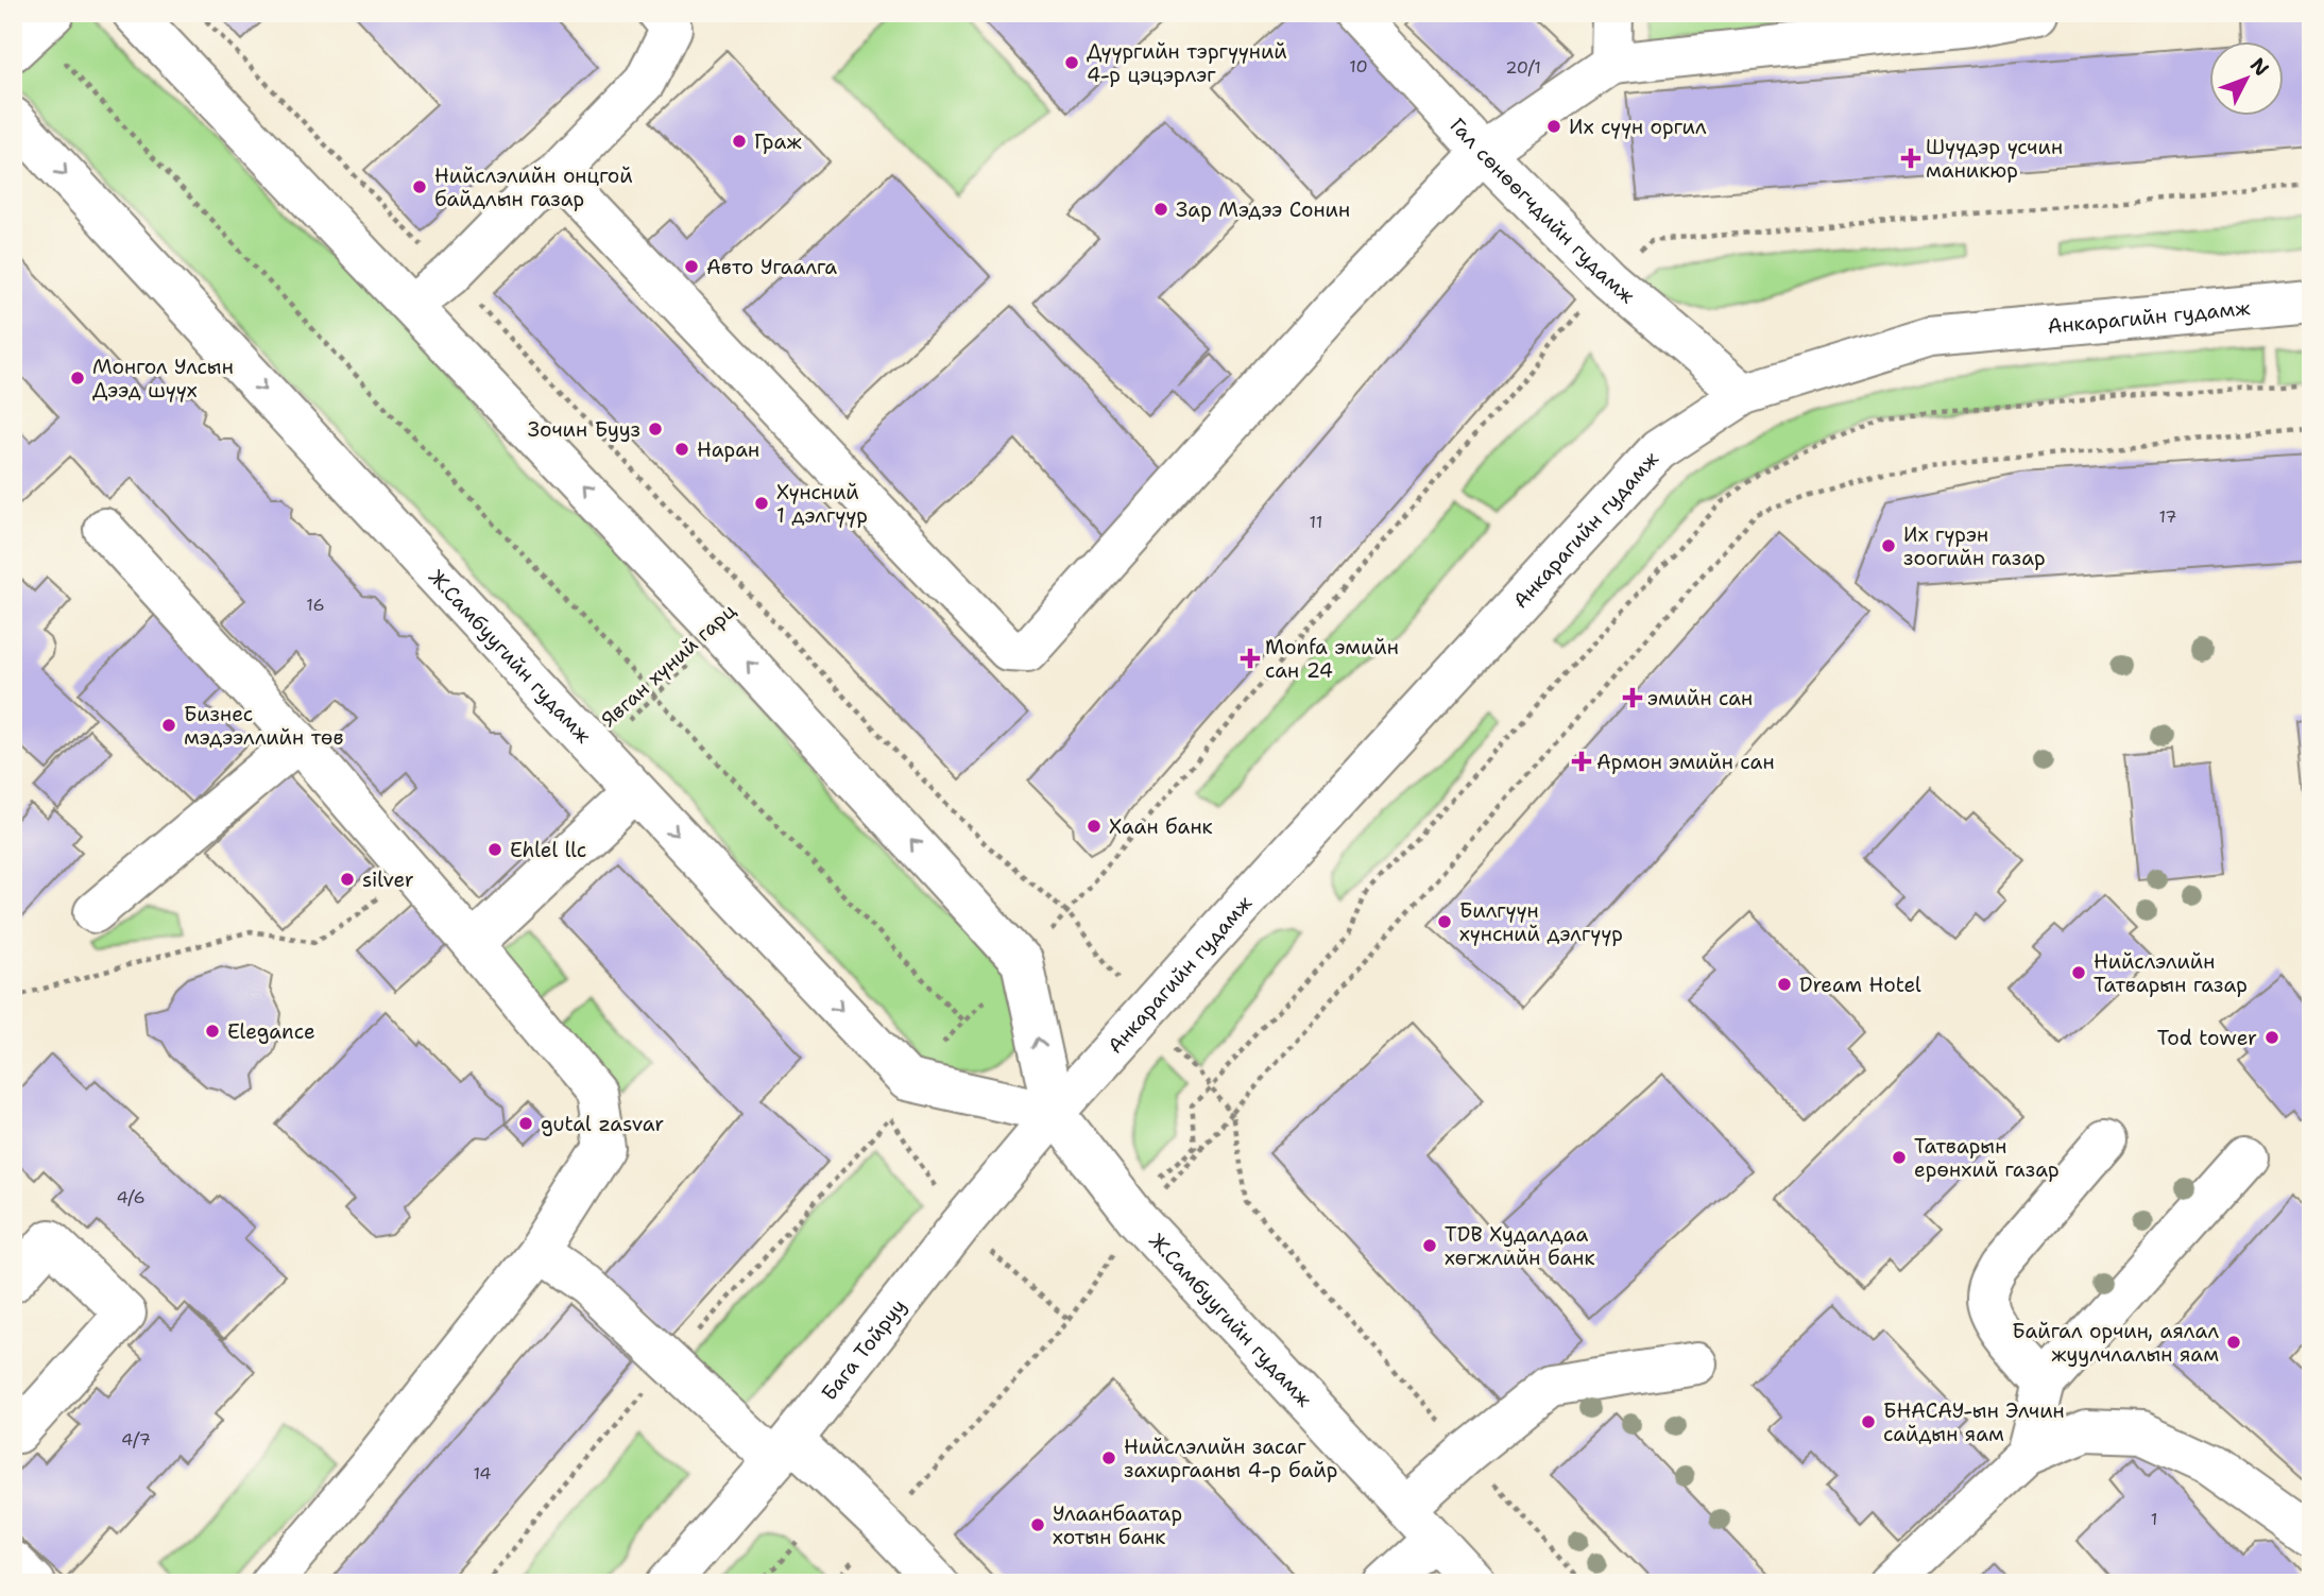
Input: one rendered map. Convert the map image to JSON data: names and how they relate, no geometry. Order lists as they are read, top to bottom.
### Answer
{
  "streets": {
    "main road": [
      "Гал сөнөөгчдийн гудамж",
      "Анкарагийн гудамж",
      "Ж.Самбуугийн гудамж",
      "Бага Тойруу"
    ],
    "path": ["Явган хүний гарц"]
  },
  "crossings": [
    ["Гал сөнөөгчдийн гудамж", "Анкарагийн гудамж"],
    ["Анкарагийн гудамж", "Ж.Самбуугийн гудамж"],
    ["Анкарагийн гудамж", "Бага Тойруу"],
    ["Ж.Самбуугийн гудамж", "Явган хүний гарц"],
    ["Ж.Самбуугийн гудамж", "Бага Тойруу"]
  ],
  "places": {
    "other": [
      "Дүүргийн тэргүүний 4-р цэцэрлэг",
      "Их сүүн оргил",
      "Граж",
      "Нийслэлийн онцгой байдлын газар",
      "Зар Мэдээ Сонин",
      "Авто Угаалга",
      "Монгол Улсын Дээд шүүх",
      "Зочин Бууз",
      "Наран",
      "Хүнсний 1 дэлгүүр",
      "Их гүрэн зоогийн газар",
      "Бизнес мэдээллийн төв",
      "Хаан банк",
      "Ehlel llc",
      "silver",
      "Билгүүн хүнсний дэлгүүр",
      "Нийслэлийн Татварын газар",
      "Dream Hotel",
      "Elegance",
      "Tod tower",
      "gutal zasvar",
      "Татварын ерөнхий газар",
      "TDB Худалдаа хөгжлийн банк",
      "Байгал орчин, аялал жуулчлалын яам",
      "БНАСАУ-ын Элчин сайдын яам",
      "Нийслэлийн засаг захиргааны 4-р байр",
      "Улаанбаатар хотын банк"
    ],
    "health": [
      "Шүүдэр үсчин маникюр",
      "Monfa эмийн сан 24",
      "эмийн сан",
      "Армон эмийн сан"
    ]
  },
  "house_numbers": [
    "10",
    "20/1",
    "17",
    "11",
    "16",
    "4/6",
    "4/7",
    "14",
    "1"
  ],
  "north": "top right"
}
